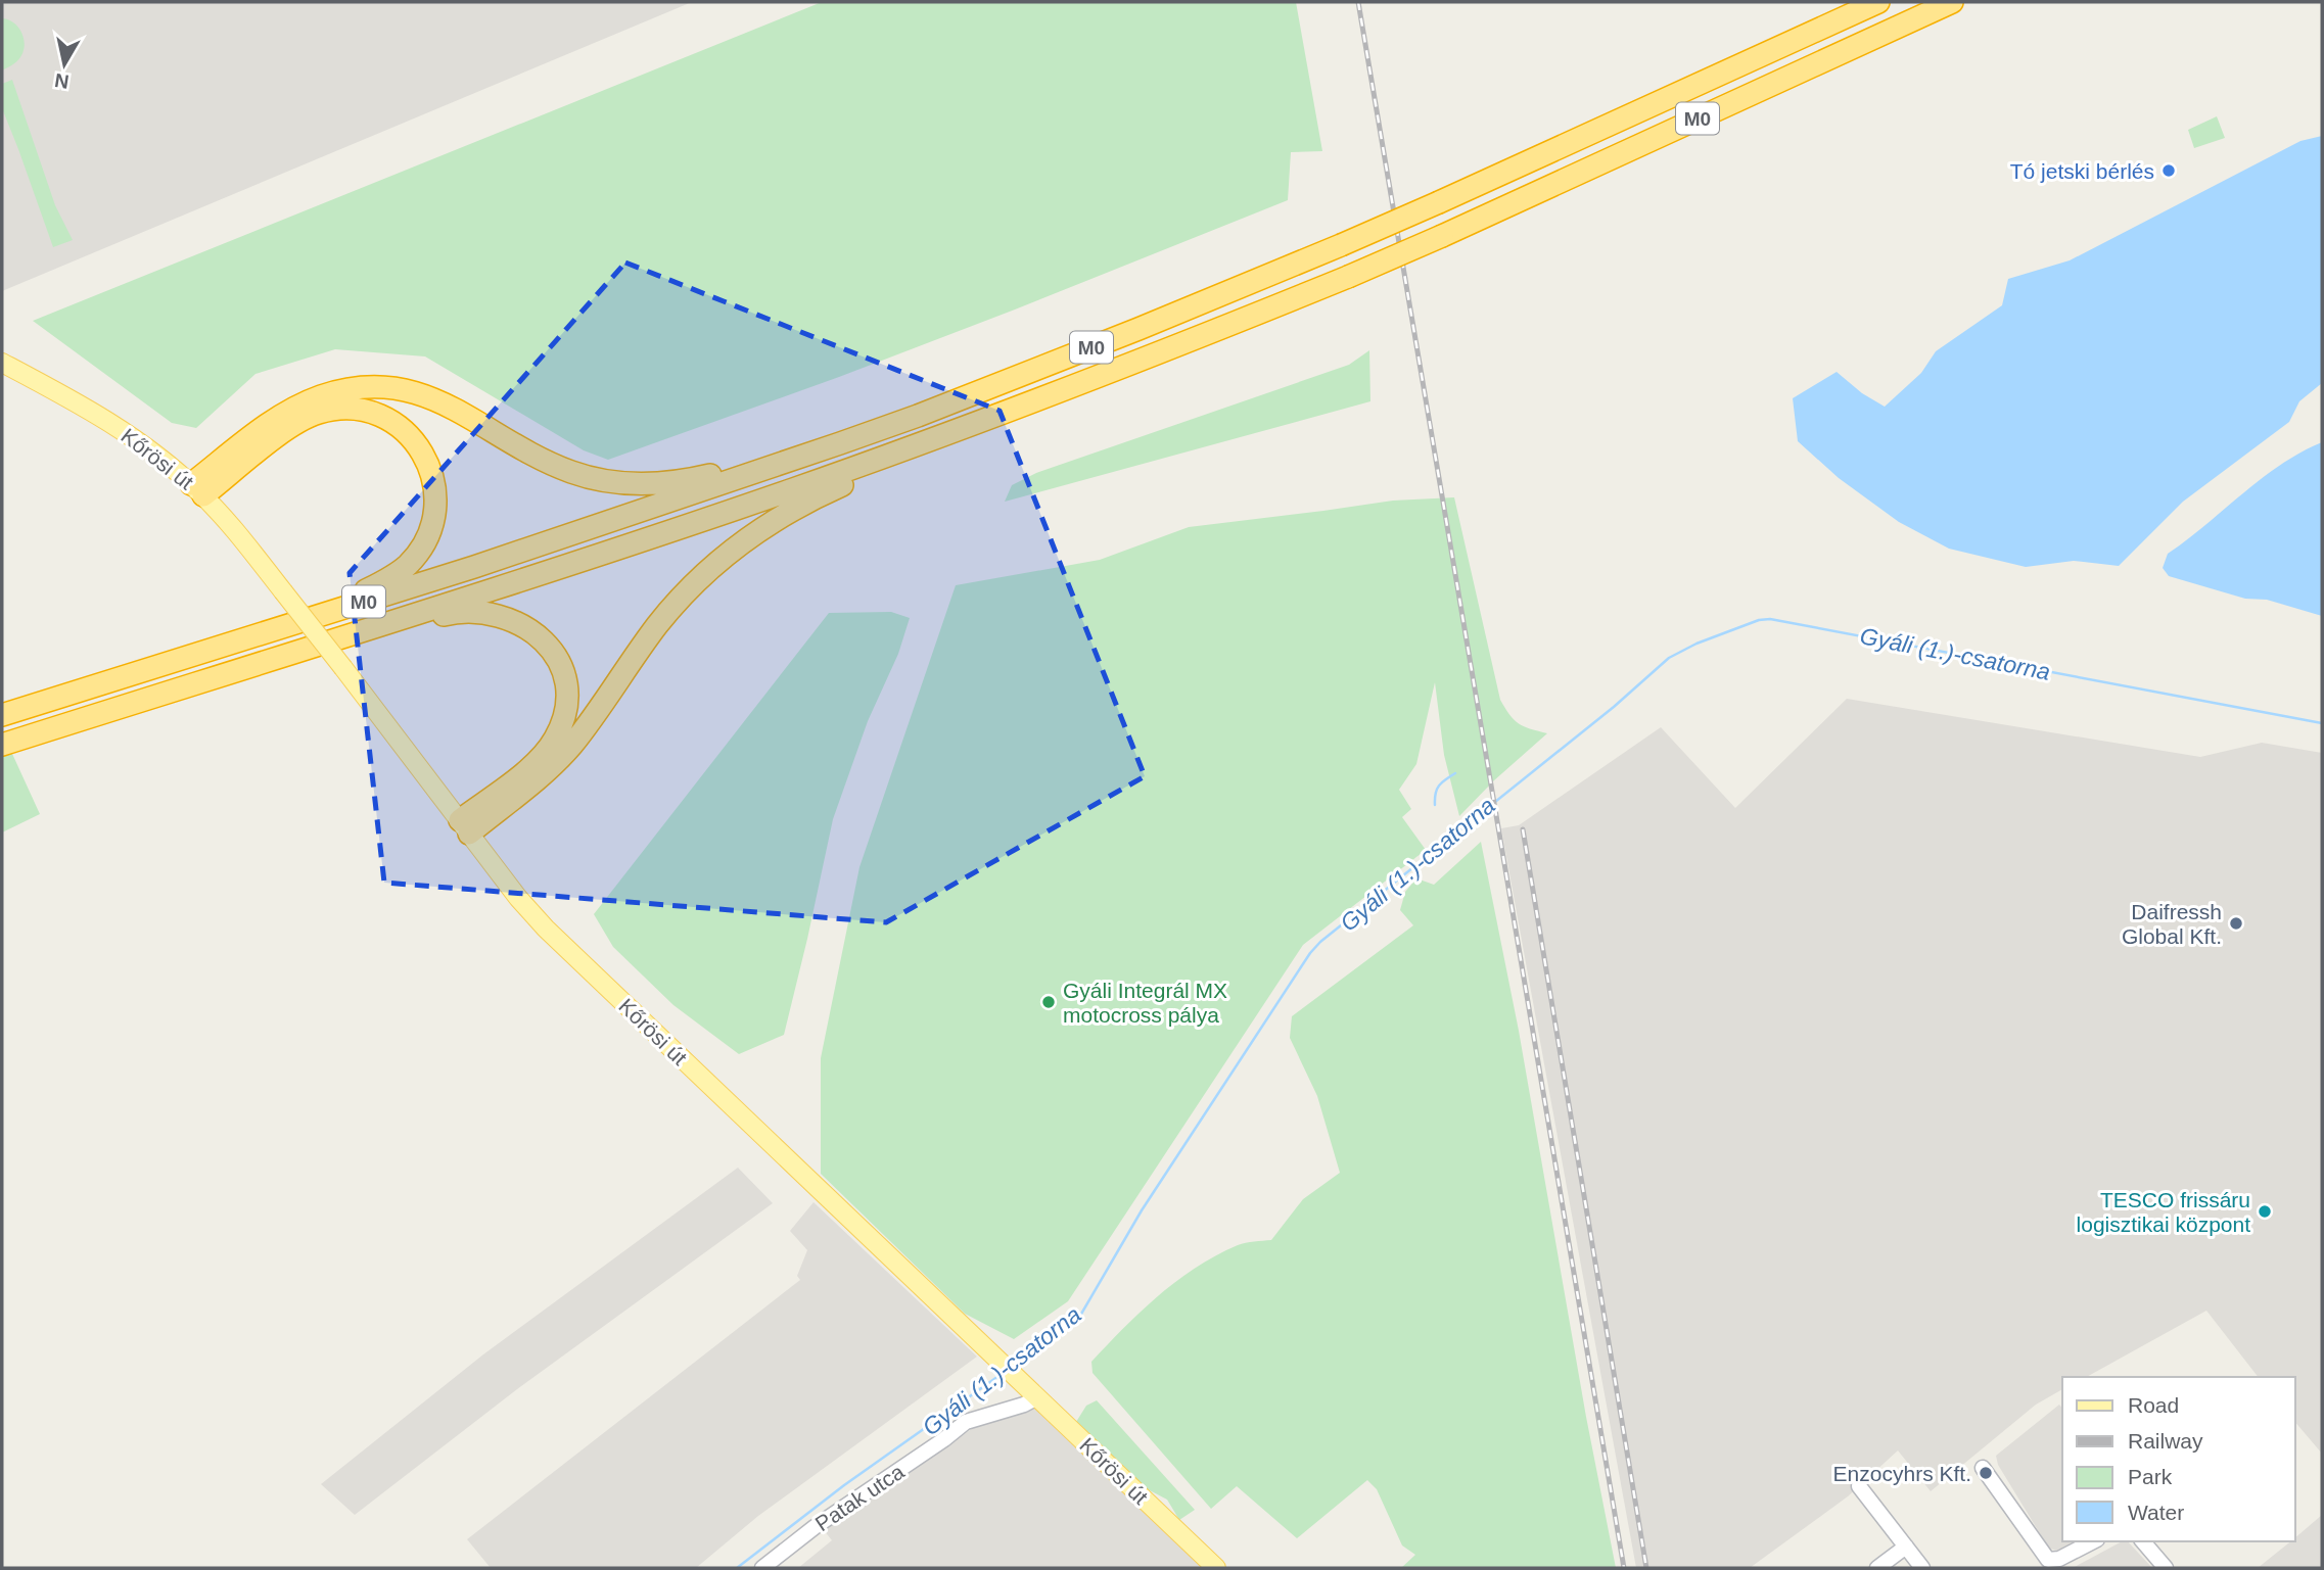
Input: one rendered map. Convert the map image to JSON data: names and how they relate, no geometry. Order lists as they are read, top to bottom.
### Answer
{
  "streets": {
    "highway": ["M0"],
    "main road": ["Kőrösi út"],
    "street": ["Patak utca"]
  },
  "crossings": [
    ["Kőrösi út", "Patak utca"]
  ],
  "water": ["Gyáli (1.)-csatorna"],
  "places": [
    "Tó jetski bérlés",
    "Daifressh Global Kft.",
    "Gyáli Integrál MX motocross pálya",
    "TESCO frissáru logisztikai központ",
    "Enzocyhrs Kft."
  ],
  "legend": [
    "Road",
    "Railway",
    "Park",
    "Water"
  ],
  "north": "bottom"
}
